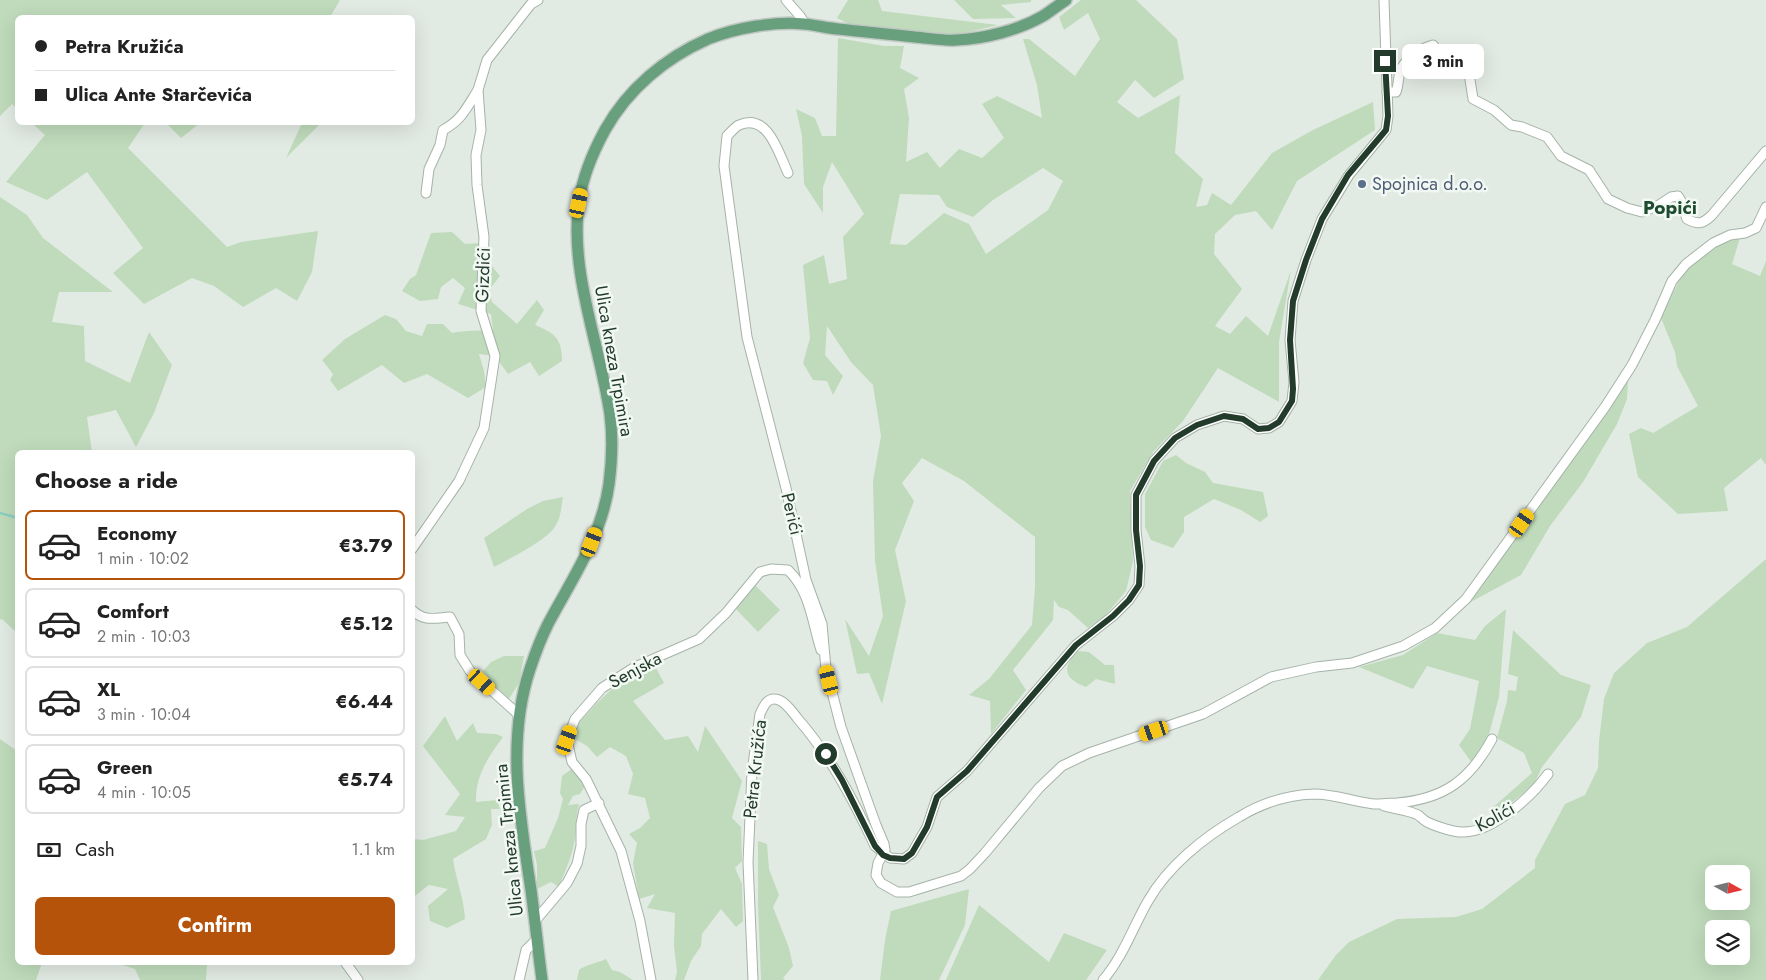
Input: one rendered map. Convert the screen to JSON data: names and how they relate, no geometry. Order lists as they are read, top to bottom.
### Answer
{
  "streets": {
    "main road": ["Ulica kneza Trpimira"],
    "street": [
      "Gizdići",
      "Perići",
      "Senjska",
      "Petra Kružića",
      "Kolići"
    ]
  },
  "crossings": [
    ["Perići", "Senjska"],
    ["Perići", "Petra Kružića"]
  ],
  "districts": ["Popići"],
  "places": ["Spojnica d.o.o."],
  "north": "right",
  "page": {
    "banner": ["Petra Kružića", "Ulica Ante Starčevića"],
    "bubble": "3 min",
    "heading": "Choose a ride",
    "list": [
      {
        "name": "Economy",
        "note": "1 min · 10:02",
        "value": "€3.79"
      },
      {
        "name": "Comfort",
        "note": "2 min · 10:03",
        "value": "€5.12"
      },
      {
        "name": "XL",
        "note": "3 min · 10:04",
        "value": "€6.44"
      },
      {
        "name": "Green",
        "note": "4 min · 10:05",
        "value": "€5.74"
      }
    ],
    "pay": ["Cash", "1.1 km"],
    "buttons": "Confirm"
  }
}
